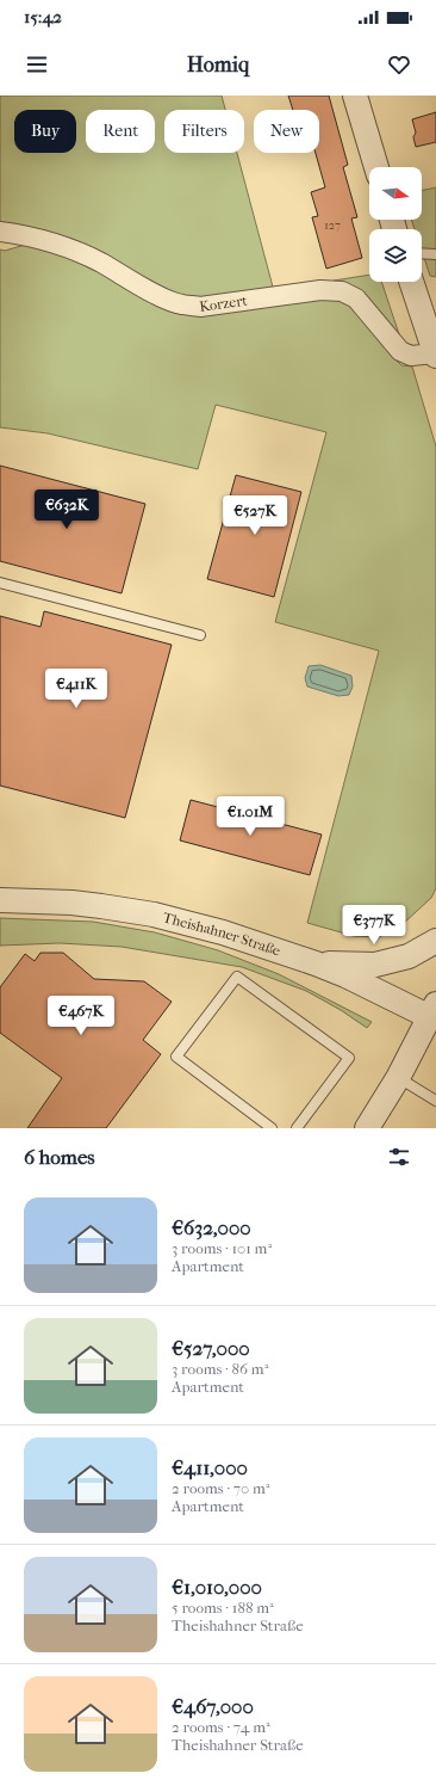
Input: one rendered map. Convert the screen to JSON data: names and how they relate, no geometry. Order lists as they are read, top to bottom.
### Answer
{
  "streets": {
    "street": ["Korzert", "Theishahner Straße"]
  },
  "house_numbers": ["127"],
  "north": "right",
  "page": {
    "status": "15:42",
    "header": "Homiq",
    "chip": [
      "Buy",
      "Rent",
      "Filters",
      "New"
    ],
    "price": [
      "€632K",
      "€527K",
      "€411K",
      "€1.01M",
      "€377K",
      "€467K"
    ],
    "heading": "6 homes",
    "list": [
      {
        "name": "€632,000",
        "note": "3 rooms · 101 m² · Apartment"
      },
      {
        "name": "€527,000",
        "note": "3 rooms · 86 m² · Apartment"
      },
      {
        "name": "€411,000",
        "note": "2 rooms · 70 m² · Apartment"
      },
      {
        "name": "€1,010,000",
        "note": "5 rooms · 188 m² · Theishahner Straße"
      },
      {
        "name": "€467,000",
        "note": "2 rooms · 74 m² · Theishahner Straße"
      }
    ]
  }
}
